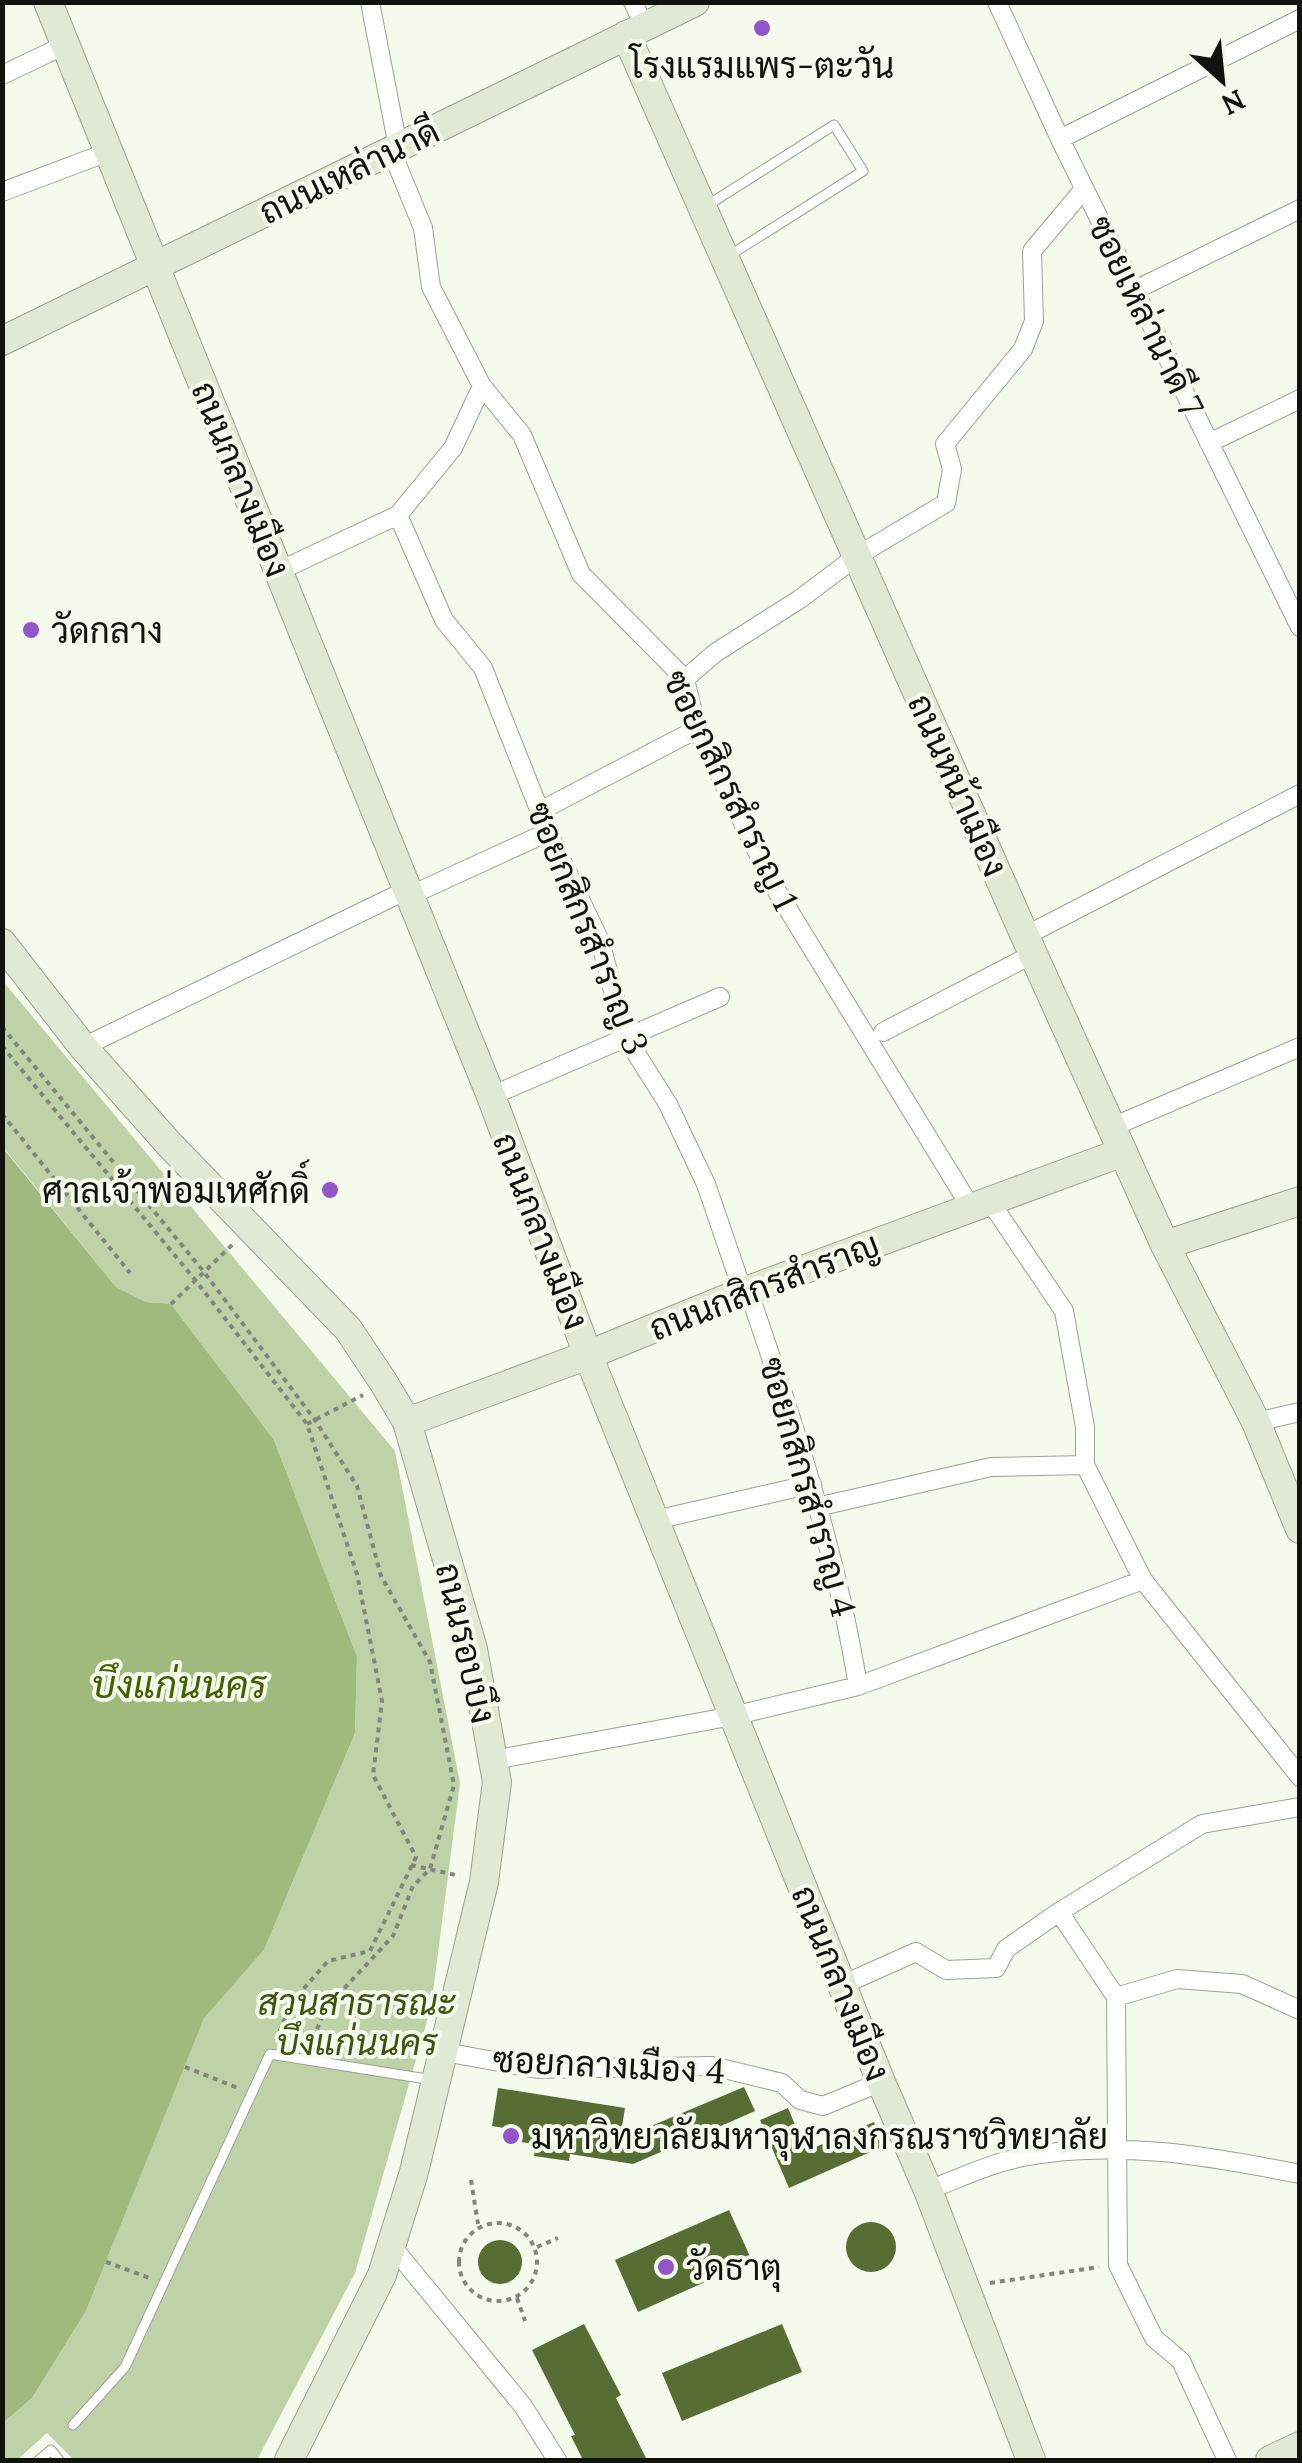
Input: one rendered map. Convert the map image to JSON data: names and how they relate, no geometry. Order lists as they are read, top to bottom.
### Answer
{
  "streets": {
    "street": [
      "ถนนเหล่านาดี",
      "ซอยเหล่านาดี 7",
      "ถนนกลางเมือง",
      "ถนนหน้าเมือง",
      "ซอยกสิกรสำราญ 1",
      "ซอยกสิกรสำราญ 3",
      "ถนนกสิกรสำราญ",
      "ซอยกสิกรสำราญ 4",
      "ถนนรอบบึง",
      "ซอยกลางเมือง 4"
    ]
  },
  "crossings": [
    ["ถนนเหล่านาดี", "ถนนกลางเมือง"],
    ["ถนนเหล่านาดี", "ถนนหน้าเมือง"],
    ["ถนนเหล่านาดี", "ซอยกสิกรสำราญ 1"],
    ["ถนนกลางเมือง", "ถนนกสิกรสำราญ"],
    ["ถนนกลางเมือง", "ซอยกลางเมือง 4"],
    ["ถนนหน้าเมือง", "ถนนกสิกรสำราญ"],
    ["ซอยกสิกรสำราญ 1", "ถนนกสิกรสำราญ"],
    ["ซอยกสิกรสำราญ 3", "ถนนกสิกรสำราญ"],
    ["ซอยกสิกรสำราญ 3", "ซอยกสิกรสำราญ 4"],
    ["ถนนกสิกรสำราญ", "ซอยกสิกรสำราญ 4"],
    ["ถนนกสิกรสำราญ", "ถนนรอบบึง"],
    ["ถนนรอบบึง", "ซอยกลางเมือง 4"]
  ],
  "water": ["บึงแก่นนคร"],
  "parks": ["สวนสาธารณะ บึงแก่นนคร"],
  "places": [
    "โรงแรมแพร-ตะวัน",
    "วัดกลาง",
    "ศาลเจ้าพ่อมเหศักดิ์",
    "มหาวิทยาลัยมหาจุฬาลงกรณราชวิทยาลัย",
    "วัดธาตุ"
  ],
  "north": "bottom right"
}
